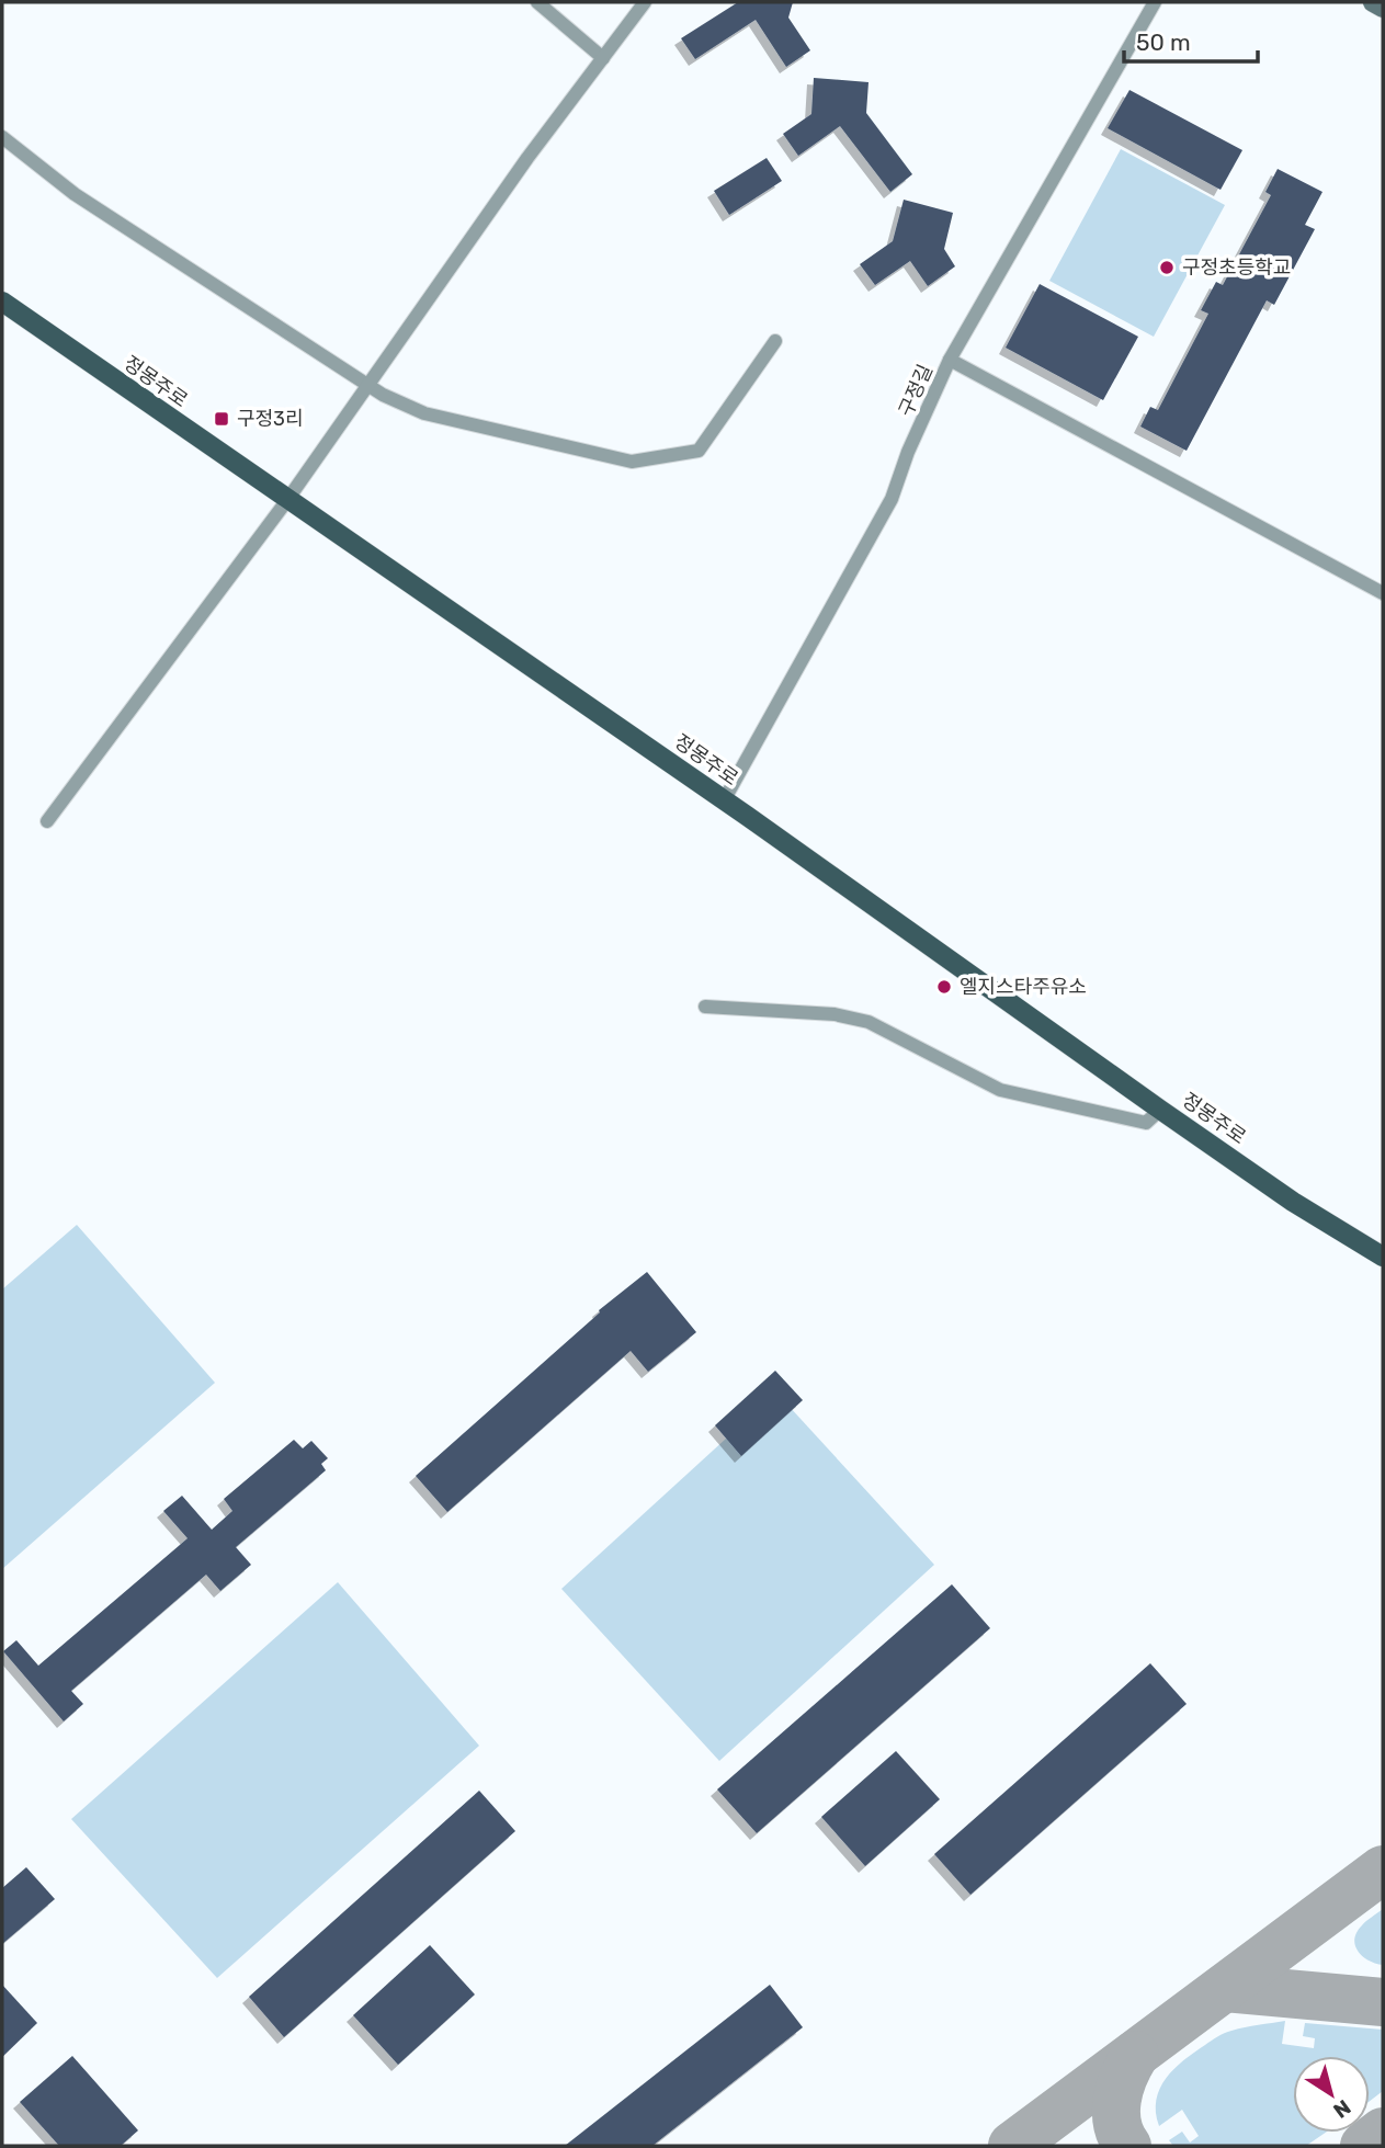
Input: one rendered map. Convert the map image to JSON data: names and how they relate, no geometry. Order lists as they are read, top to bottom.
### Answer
{
  "streets": {
    "main road": ["정몽주로"],
    "street": ["구정길"]
  },
  "crossings": [
    ["정몽주로", "구정길"]
  ],
  "places": {
    "other": ["구정초등학교", "엘지스타주유소"],
    "transit": ["구정3리"]
  },
  "scale_bar": "50 m",
  "north": "bottom right"
}
